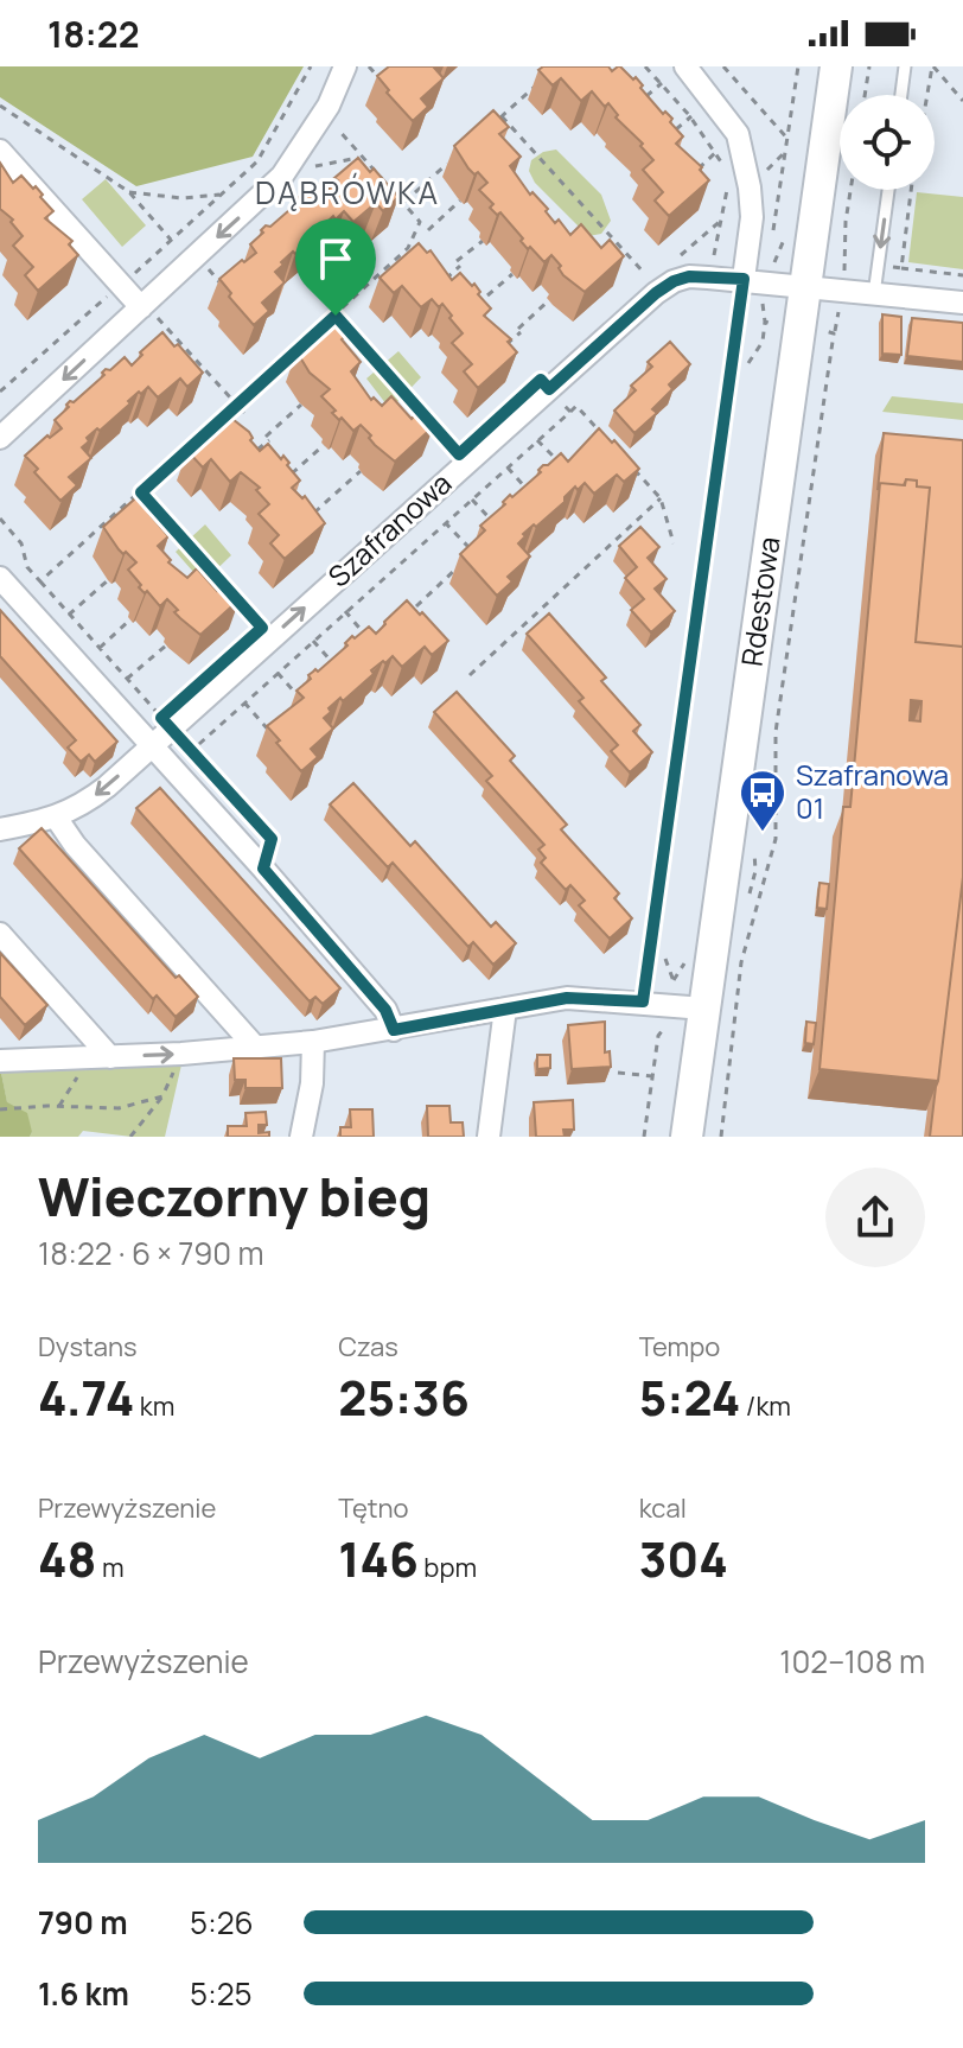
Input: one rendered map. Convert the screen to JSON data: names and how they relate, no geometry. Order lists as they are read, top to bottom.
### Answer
{
  "streets": {
    "street": ["Szafranowa", "Rdestowa"]
  },
  "crossings": [
    ["Szafranowa", "Rdestowa"]
  ],
  "districts": ["DĄBRÓWKA"],
  "places": {
    "bus stop": ["Szafranowa 01"]
  },
  "page": {
    "status": "18:22",
    "heading": ["Wieczorny bieg", "18:22 · 6 × 790 m"],
    "stats": [
      ["Dystans", "4.74 km"],
      ["Czas", "25:36"],
      ["Tempo", "5:24 /km"],
      ["Przewyższenie", "48 m"],
      ["Tętno", "146 bpm"],
      ["kcal", "304"]
    ],
    "chart": ["Przewyższenie", "102–108 m"],
    "list": [
      {
        "name": "790 m",
        "note": "5:26"
      },
      {
        "name": "1.6 km",
        "note": "5:25"
      }
    ]
  }
}
